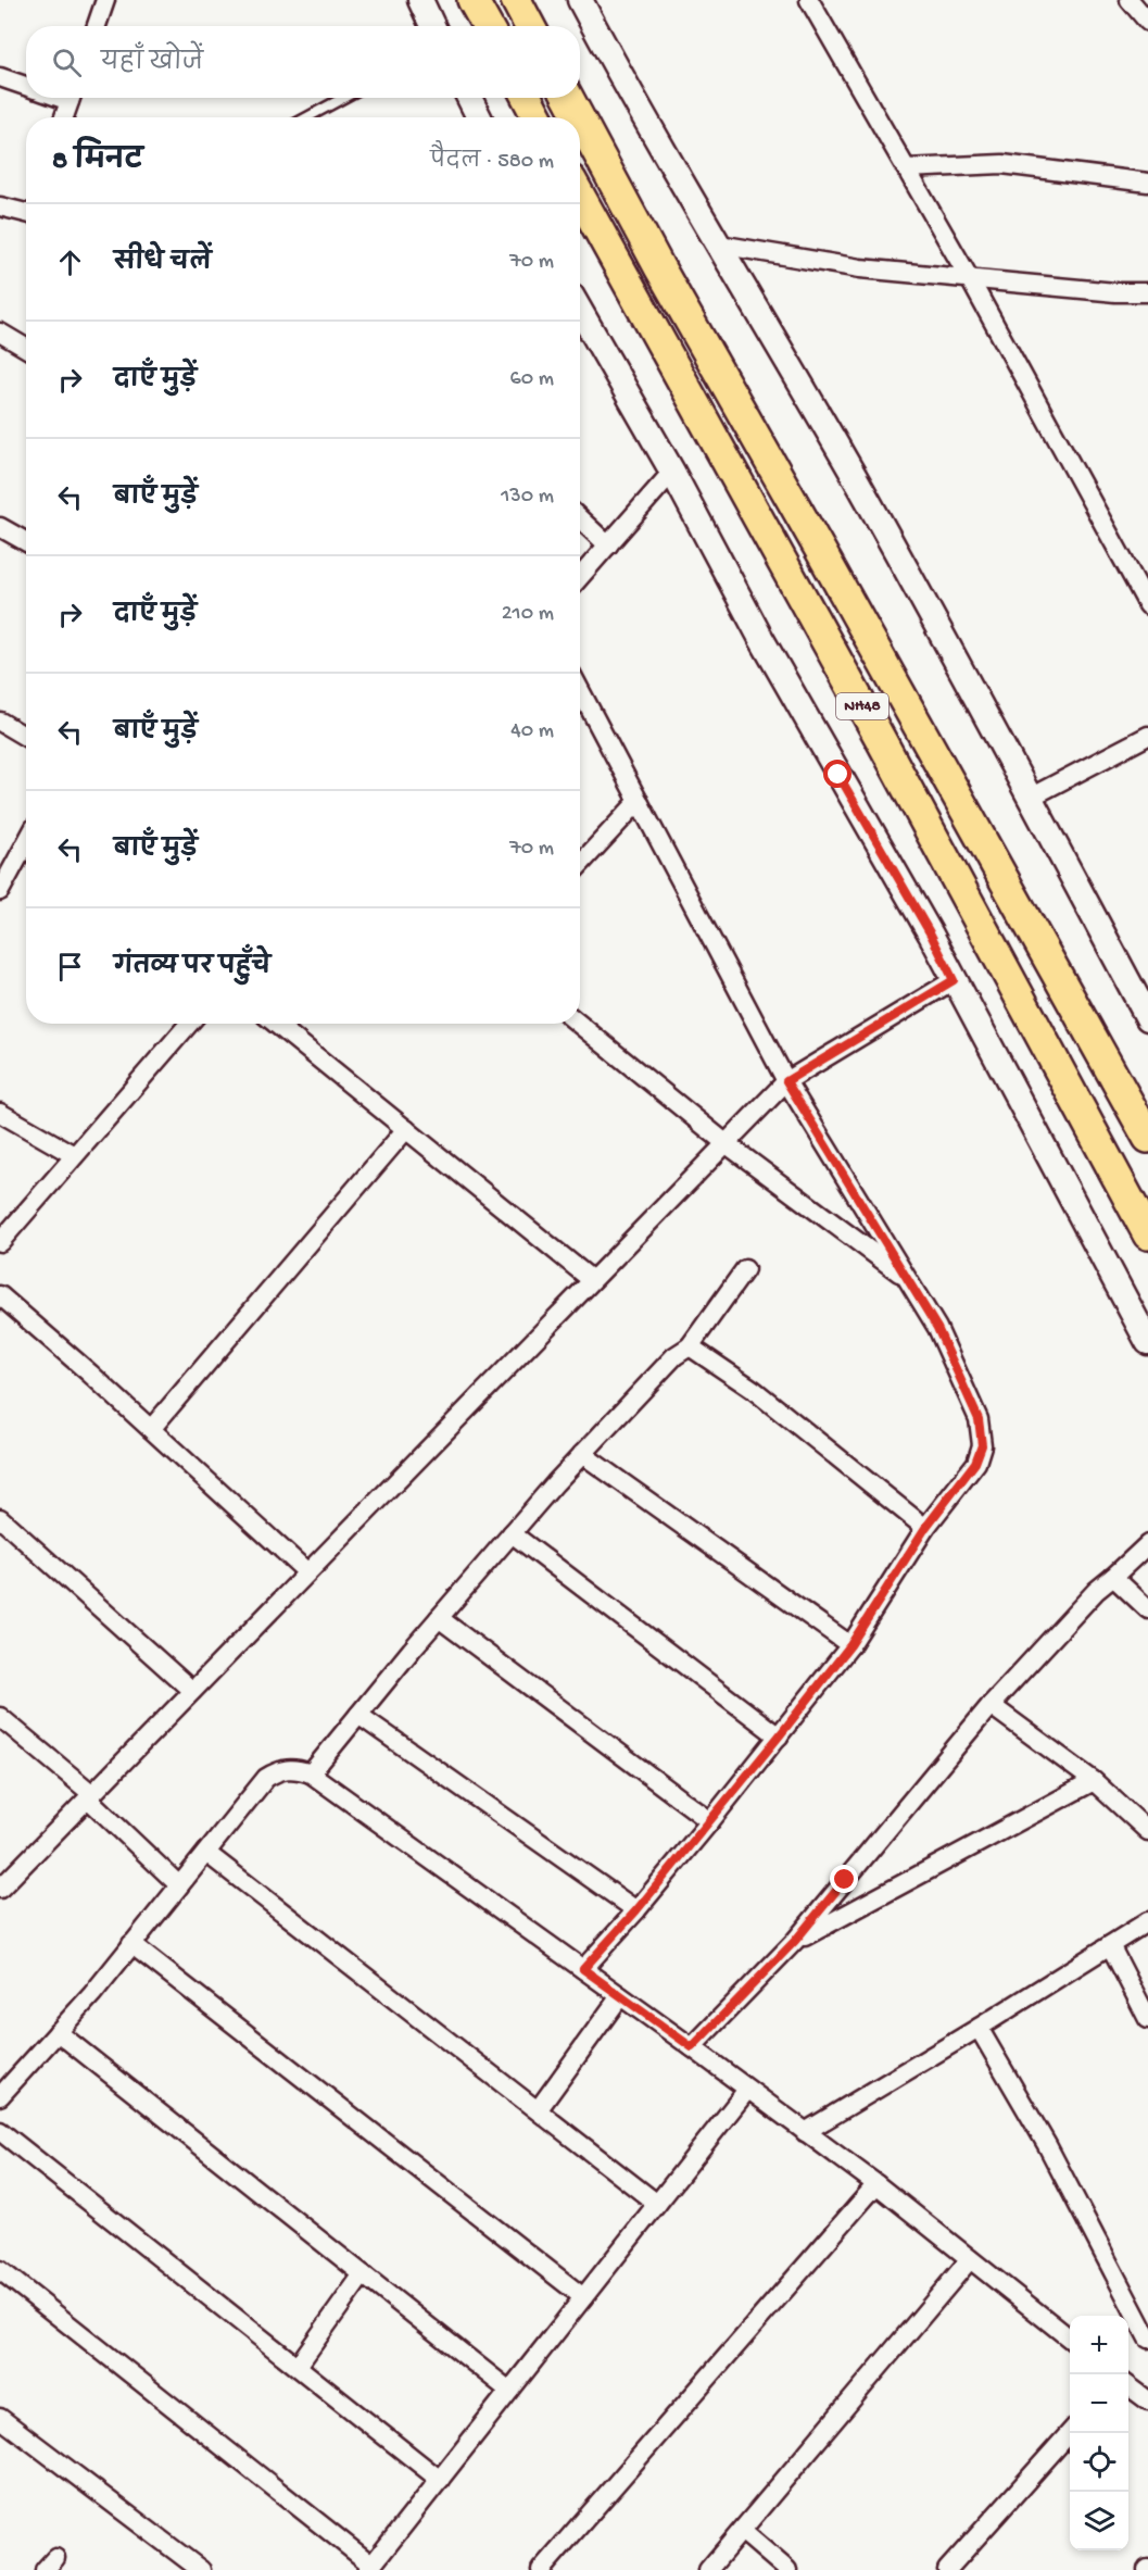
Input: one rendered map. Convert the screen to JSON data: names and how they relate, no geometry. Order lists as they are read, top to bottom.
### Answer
{
  "streets": {
    "highway": ["NH48"]
  },
  "page": {
    "search": "यहाँ खोजें",
    "heading": ["8 मिनट", "पैदल · 580 m"],
    "list": [
      ["सीधे चलें", "70 m"],
      ["दाएँ मुड़ें", "60 m"],
      ["बाएँ मुड़ें", "130 m"],
      ["दाएँ मुड़ें", "210 m"],
      ["बाएँ मुड़ें", "40 m"],
      ["बाएँ मुड़ें", "70 m"],
      "गंतव्य पर पहुँचे"
    ],
    "map_buttons": ["+", "−"]
  }
}
